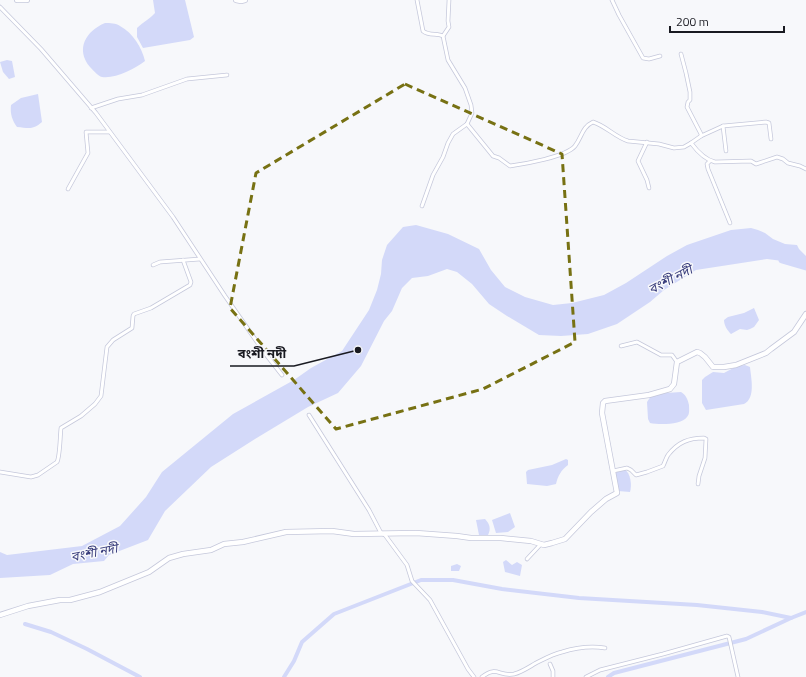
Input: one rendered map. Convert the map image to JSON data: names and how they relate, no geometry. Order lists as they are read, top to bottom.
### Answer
{
  "water": ["বংশী নদী"],
  "places": ["বংশী নদী"],
  "scale_bar": "200 m"
}
